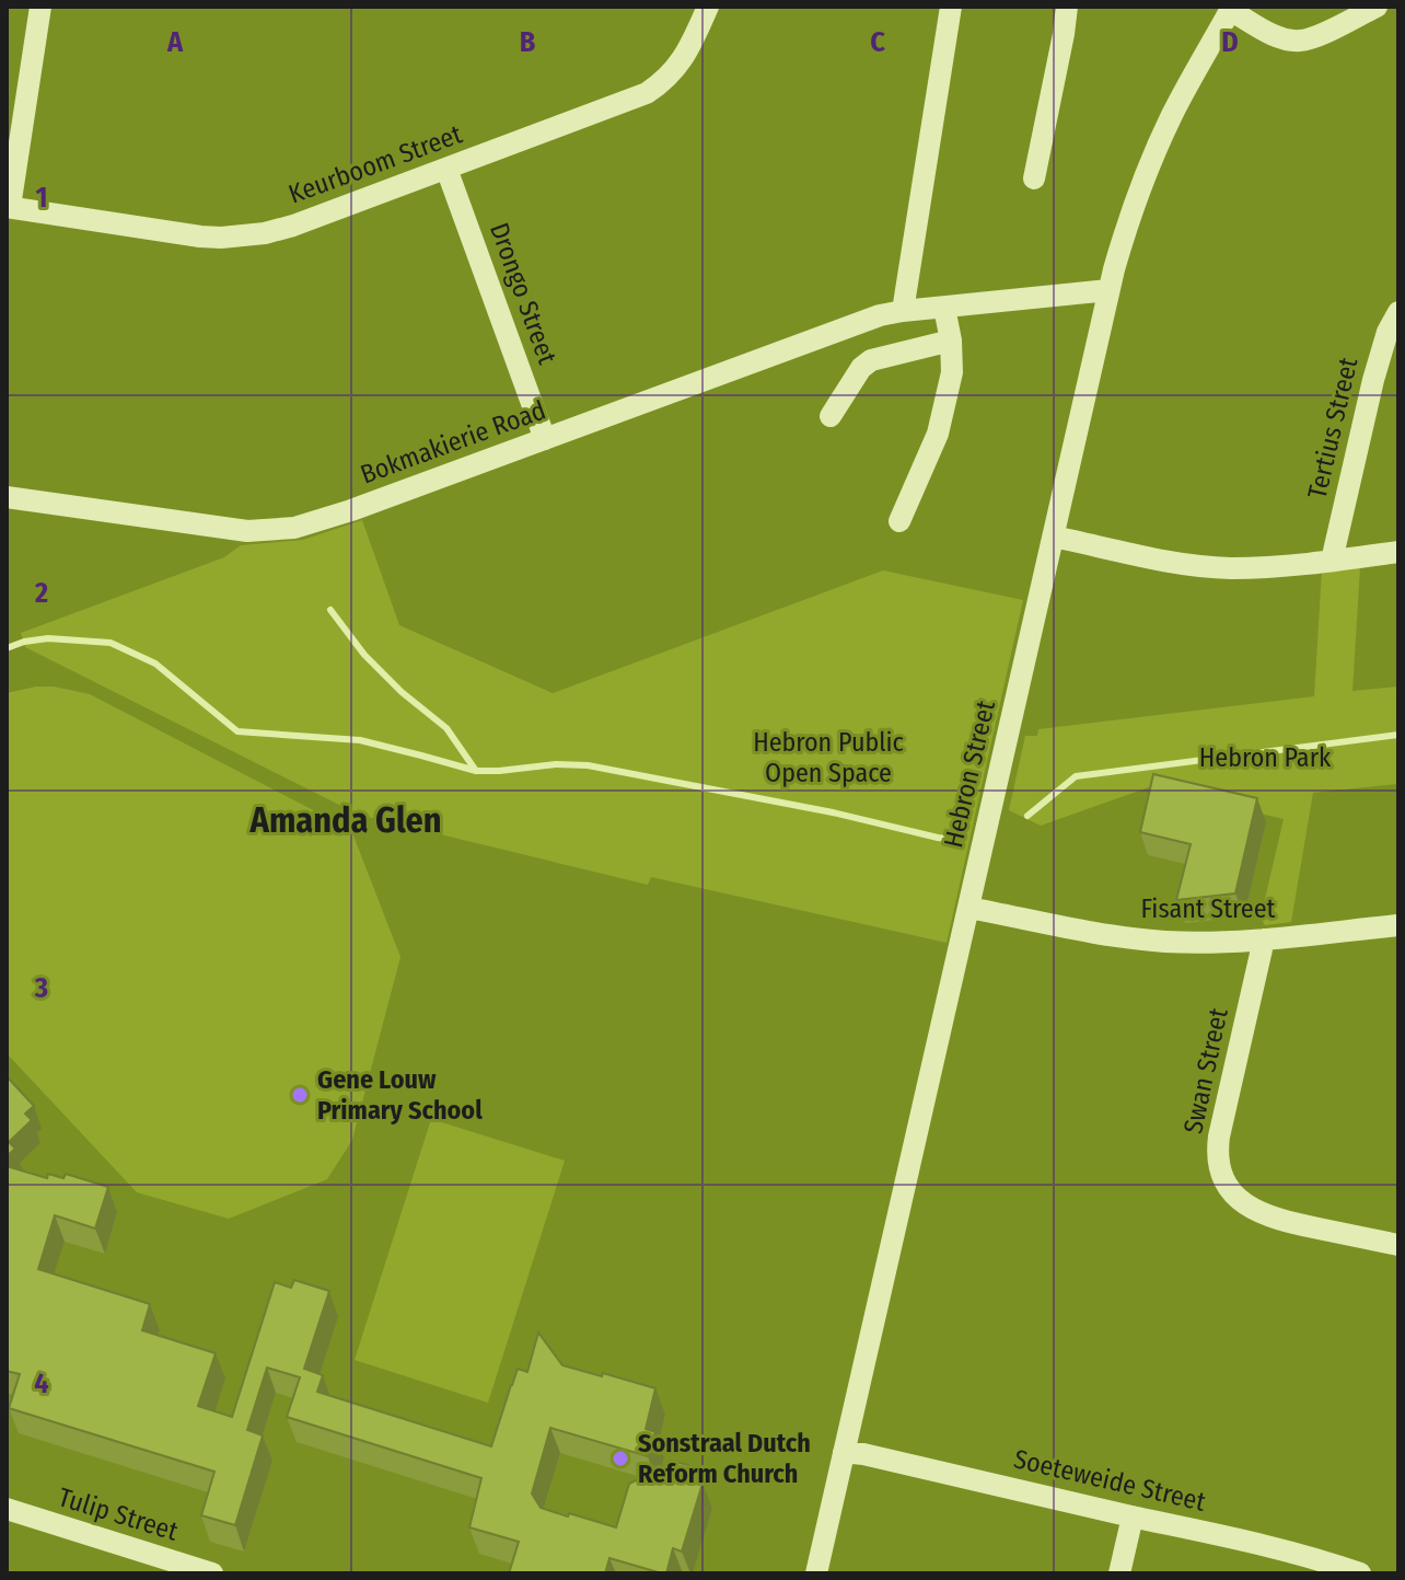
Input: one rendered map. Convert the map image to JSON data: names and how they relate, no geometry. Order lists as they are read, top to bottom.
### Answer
{
  "streets": {
    "street": [
      "Keurboom Street",
      "Drongo Street",
      "Tertius Street",
      "Bokmakierie Road",
      "Hebron Street",
      "Fisant Street",
      "Swan Street",
      "Soeteweide Street",
      "Tulip Street"
    ]
  },
  "crossings": [
    ["Keurboom Street", "Drongo Street"],
    ["Drongo Street", "Bokmakierie Road"],
    ["Bokmakierie Road", "Hebron Street"],
    ["Hebron Street", "Fisant Street"],
    ["Hebron Street", "Soeteweide Street"],
    ["Fisant Street", "Swan Street"]
  ],
  "districts": ["Amanda Glen"],
  "parks": ["Hebron Public Open Space", "Hebron Park"],
  "places": ["Gene Louw Primary School", "Sonstraal Dutch Reform Church"],
  "grid": {
    "columns": [
      "A",
      "B",
      "C",
      "D"
    ],
    "rows": [
      "1",
      "2",
      "3",
      "4"
    ]
  }
}
